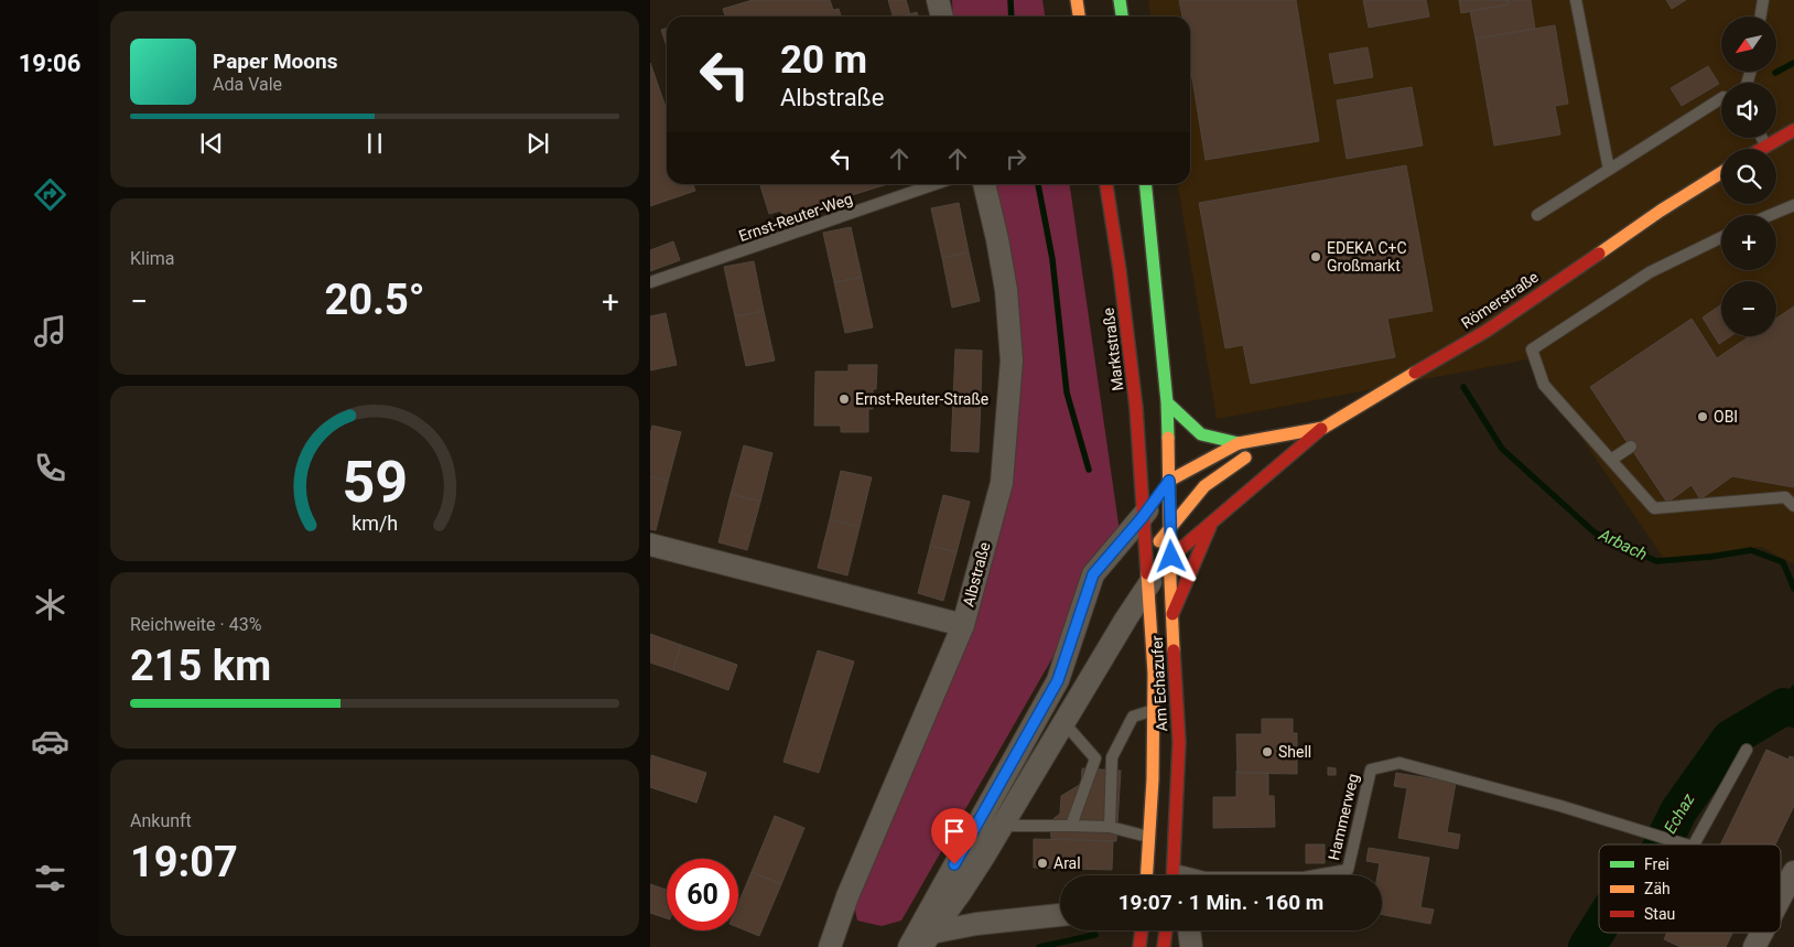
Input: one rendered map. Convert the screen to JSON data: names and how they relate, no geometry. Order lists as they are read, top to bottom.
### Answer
{
  "streets": {
    "main road": ["Römerstraße", "Marktstraße", "Am Echazufer"],
    "street": ["Albstraße"],
    "lane": ["Ernst-Reuter-Weg", "Hammerweg"]
  },
  "crossings": [
    ["Römerstraße", "Am Echazufer"],
    ["Marktstraße", "Am Echazufer"]
  ],
  "water": ["Arbach", "Echaz"],
  "places": [
    "EDEKA C+C Großmarkt",
    "Ernst-Reuter-Straße",
    "OBI",
    "Shell",
    "Aral"
  ],
  "legend": ["Frei", "Zäh", "Stau"],
  "north": "bottom left",
  "page": {
    "tabs": "19:06",
    "map_buttons": ["+", "−"],
    "turn": ["20 m", "Albstraße"],
    "song": ["Paper Moons", "Ada Vale"],
    "tile": [
      "Klima",
      ["Reichweite · 43%", "215 km"],
      ["Ankunft", "19:07"]
    ],
    "heat": ["−", "20.5°", "+"],
    "limit": "60",
    "trip": "19:07 · 1 Min. · 160 m",
    "gauge": ["59", "km/h"]
  }
}
